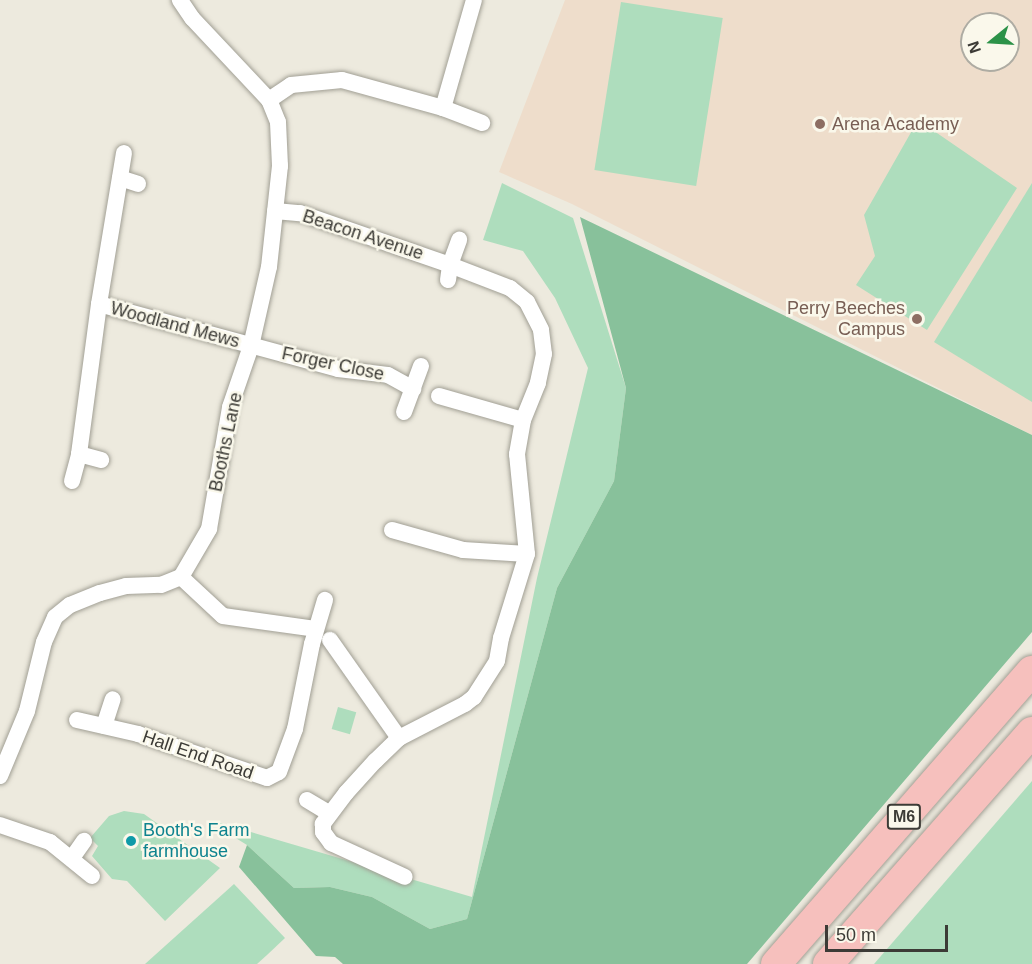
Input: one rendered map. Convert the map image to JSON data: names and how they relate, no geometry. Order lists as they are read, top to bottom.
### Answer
{
  "streets": {
    "highway": ["M6"],
    "street": [
      "Beacon Avenue",
      "Woodland Mews",
      "Forger Close",
      "Booths Lane",
      "Hall End Road"
    ]
  },
  "crossings": [
    ["Beacon Avenue", "Booths Lane"],
    ["Woodland Mews", "Forger Close"],
    ["Woodland Mews", "Booths Lane"],
    ["Forger Close", "Booths Lane"]
  ],
  "places": ["Arena Academy", "Perry Beeches Campus", "Booth's Farm farmhouse"],
  "scale_bar": "50 m",
  "north": "left"
}
